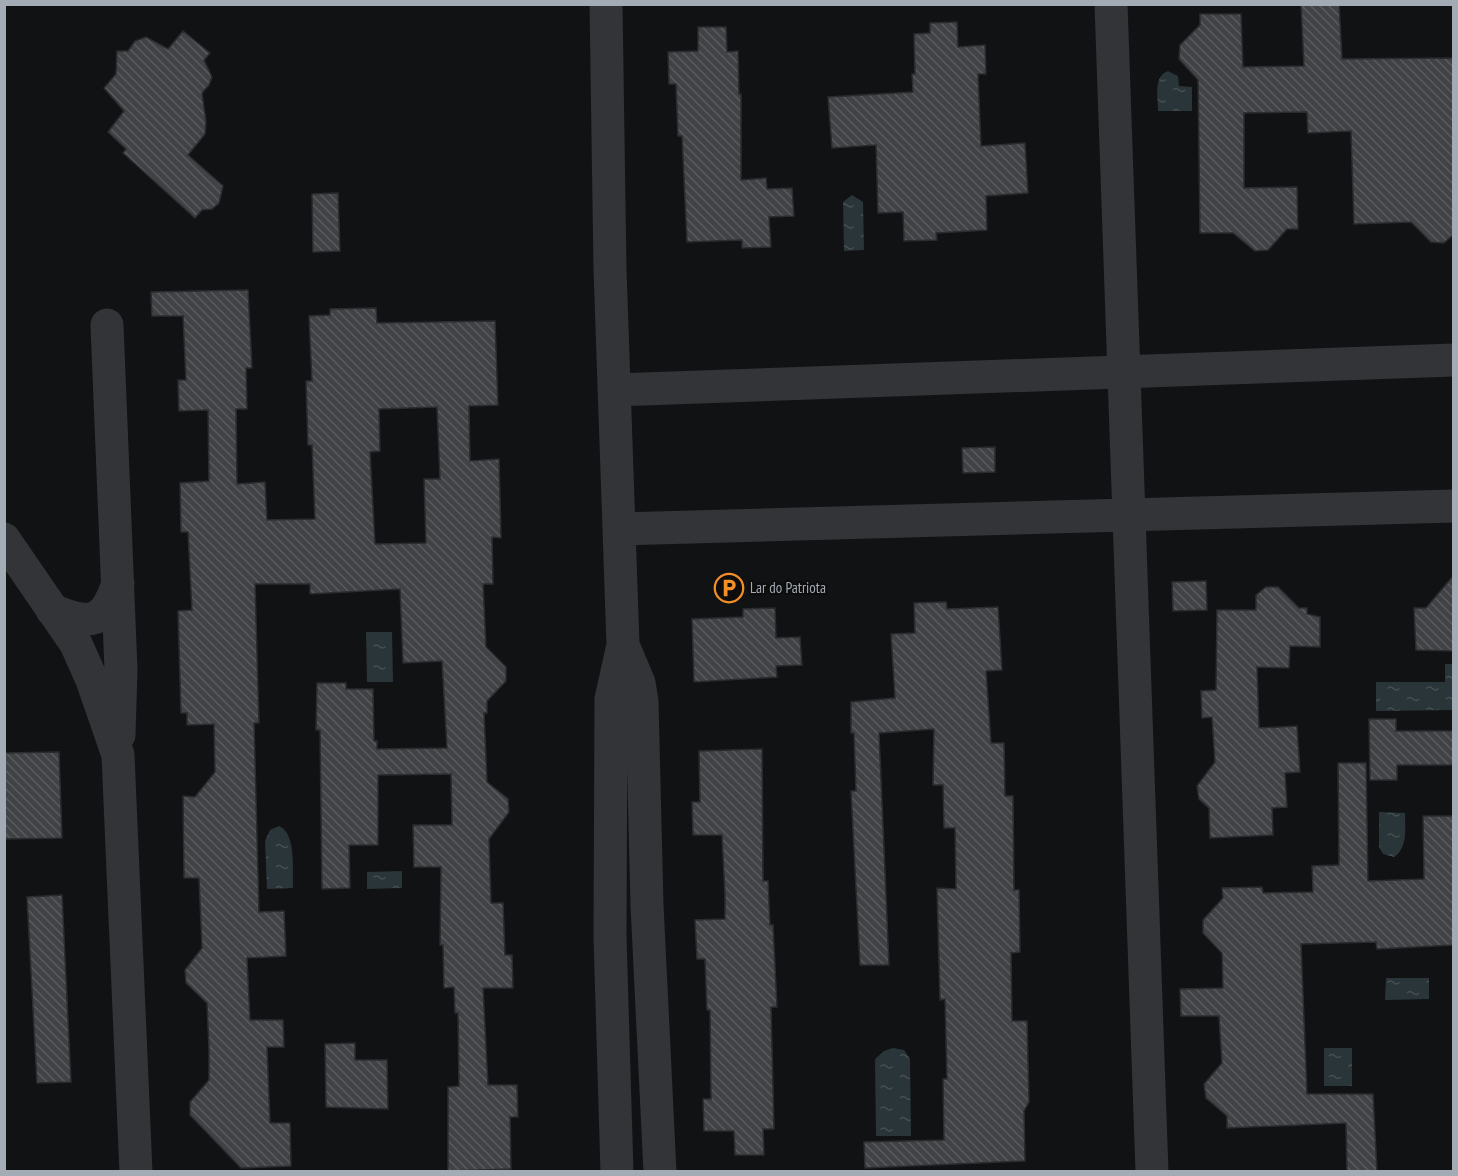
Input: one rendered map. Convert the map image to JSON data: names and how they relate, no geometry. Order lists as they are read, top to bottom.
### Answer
{
  "places": {
    "parking": ["Lar do Patriota"]
  }
}
